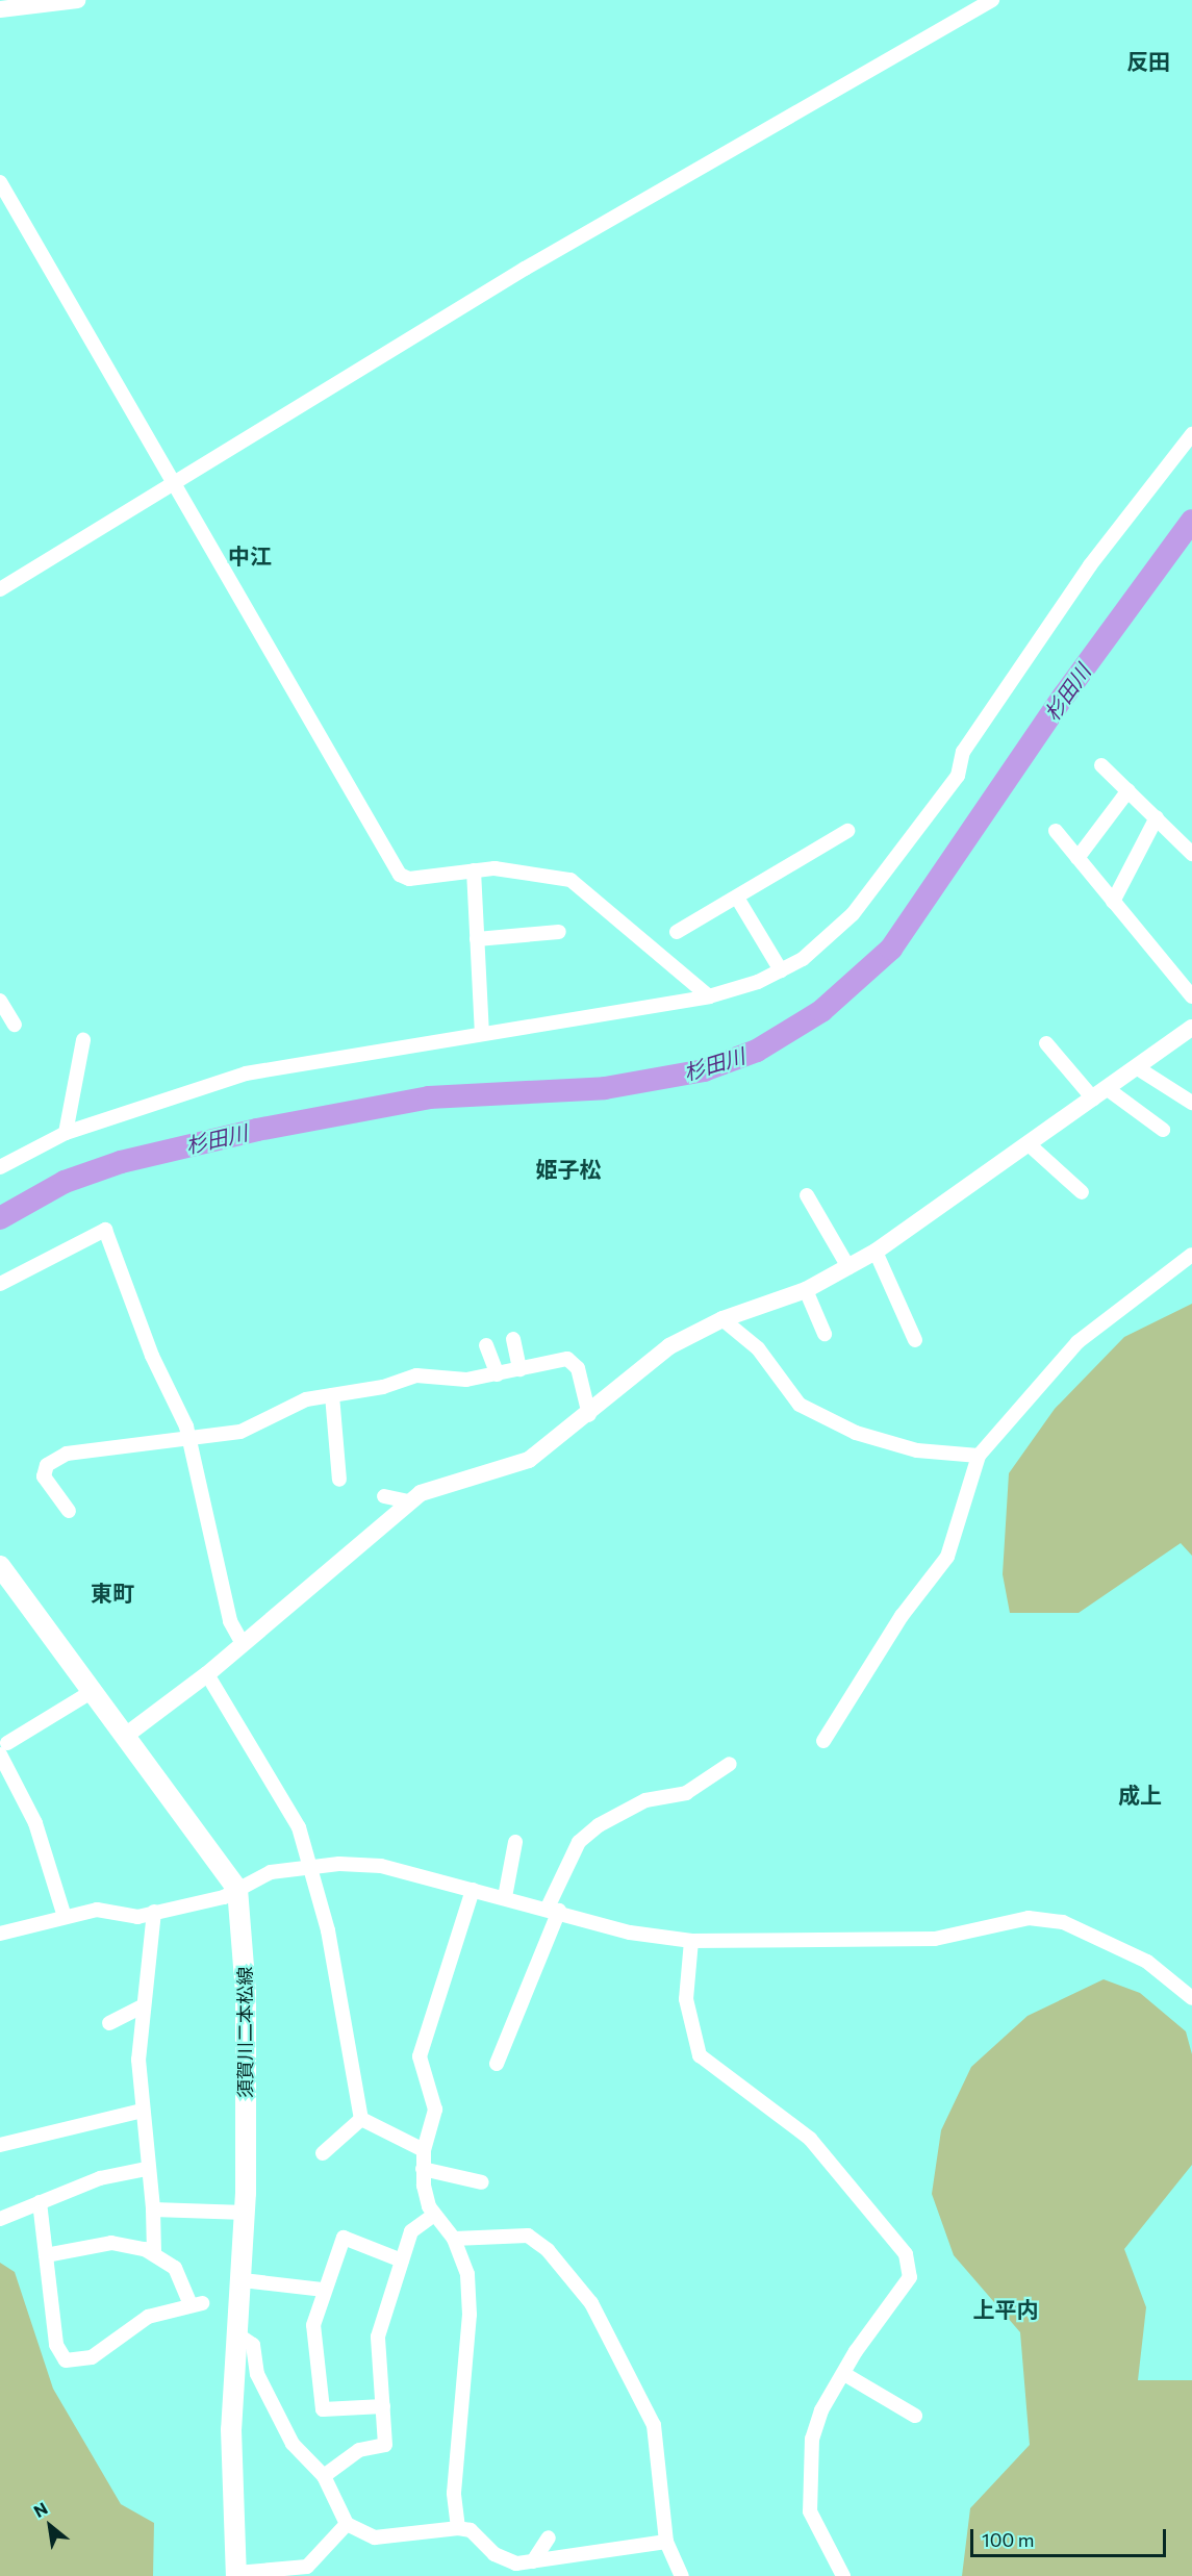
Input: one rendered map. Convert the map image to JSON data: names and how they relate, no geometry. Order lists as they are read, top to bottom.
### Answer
{
  "streets": {
    "main road": ["須賀川二本松線"]
  },
  "districts": [
    "反田",
    "中江",
    "姫子松",
    "東町",
    "成上",
    "上平内"
  ],
  "water": ["杉田川"],
  "scale_bar": "100 m",
  "north": "top left"
}
